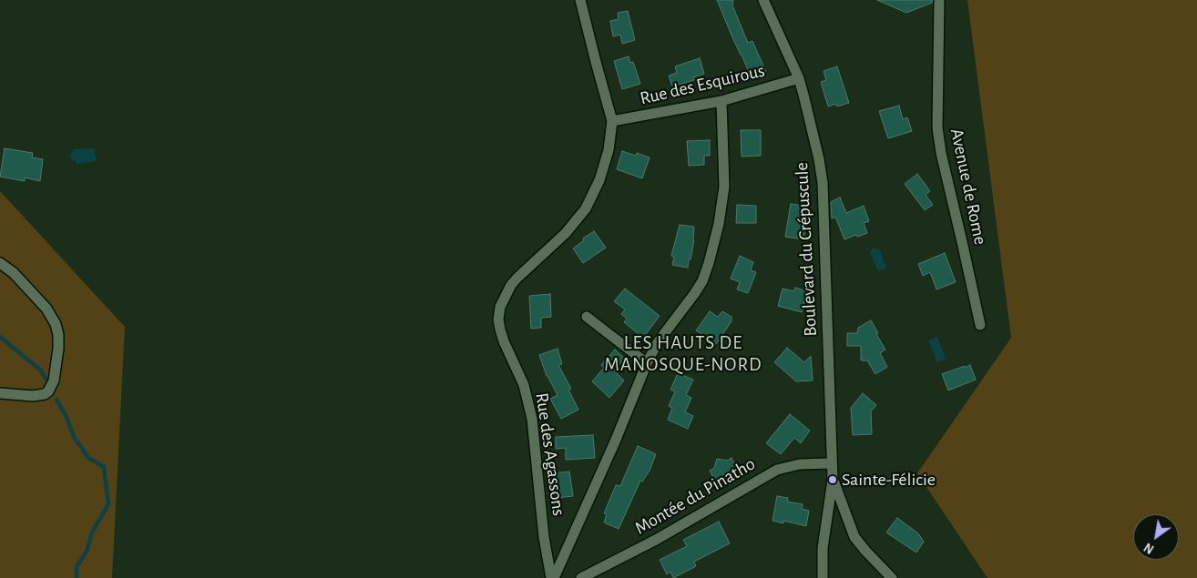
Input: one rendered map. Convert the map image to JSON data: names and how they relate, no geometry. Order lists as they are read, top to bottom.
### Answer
{
  "streets": {
    "street": [
      "Rue des Esquirous",
      "Avenue de Rome",
      "Boulevard du Crépuscule",
      "Rue des Agassons",
      "Montée du Pinatho"
    ]
  },
  "crossings": [
    ["Rue des Esquirous", "Boulevard du Crépuscule"],
    ["Rue des Esquirous", "Rue des Agassons"],
    ["Boulevard du Crépuscule", "Montée du Pinatho"]
  ],
  "districts": ["LES HAUTS DE MANOSQUE-NORD"],
  "places": ["Sainte-Félicie"],
  "north": "bottom left"
}
